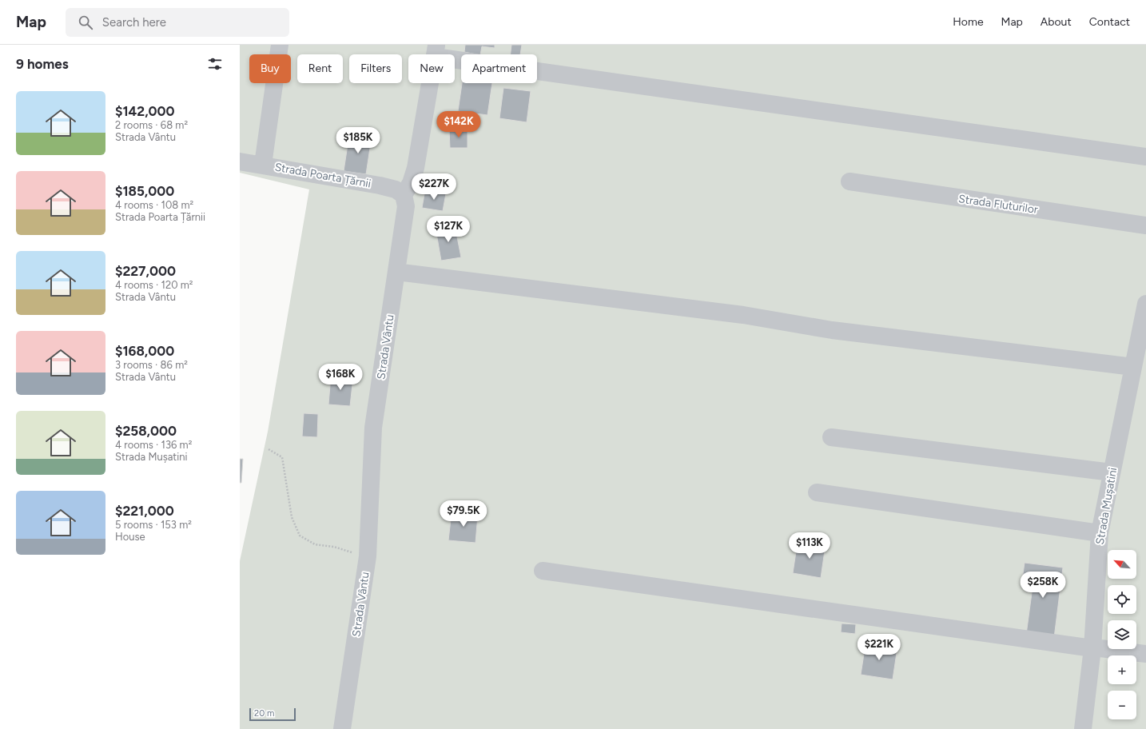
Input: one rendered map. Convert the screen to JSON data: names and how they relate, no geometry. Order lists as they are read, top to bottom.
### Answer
{
  "streets": {
    "street": [
      "Strada Poarta Țărnii",
      "Strada Fluturilor",
      "Strada Vântu",
      "Strada Mușatini"
    ]
  },
  "crossings": [
    ["Strada Poarta Țărnii", "Strada Vântu"]
  ],
  "scale_bar": "20 m",
  "north": "top left",
  "page": {
    "header": "Map",
    "search": "Search here",
    "nav": [
      "Home",
      "Map",
      "About",
      "Contact"
    ],
    "heading": "9 homes",
    "chip": [
      "Buy",
      "Rent",
      "Filters",
      "New",
      "Apartment"
    ],
    "list": [
      {
        "name": "$142,000",
        "note": "2 rooms · 68 m² · Strada Vântu"
      },
      {
        "name": "$185,000",
        "note": "4 rooms · 108 m² · Strada Poarta Țărnii"
      },
      {
        "name": "$227,000",
        "note": "4 rooms · 120 m² · Strada Vântu"
      },
      {
        "name": "$168,000",
        "note": "3 rooms · 86 m² · Strada Vântu"
      },
      {
        "name": "$258,000",
        "note": "4 rooms · 136 m² · Strada Mușatini"
      },
      {
        "name": "$221,000",
        "note": "5 rooms · 153 m² · House"
      }
    ],
    "price": [
      "$142K",
      "$185K",
      "$227K",
      "$127K",
      "$168K",
      "$79.5K",
      "$113K",
      "$258K",
      "$221K"
    ],
    "map_buttons": ["+", "−"],
    "scale": "20 m"
  }
}
